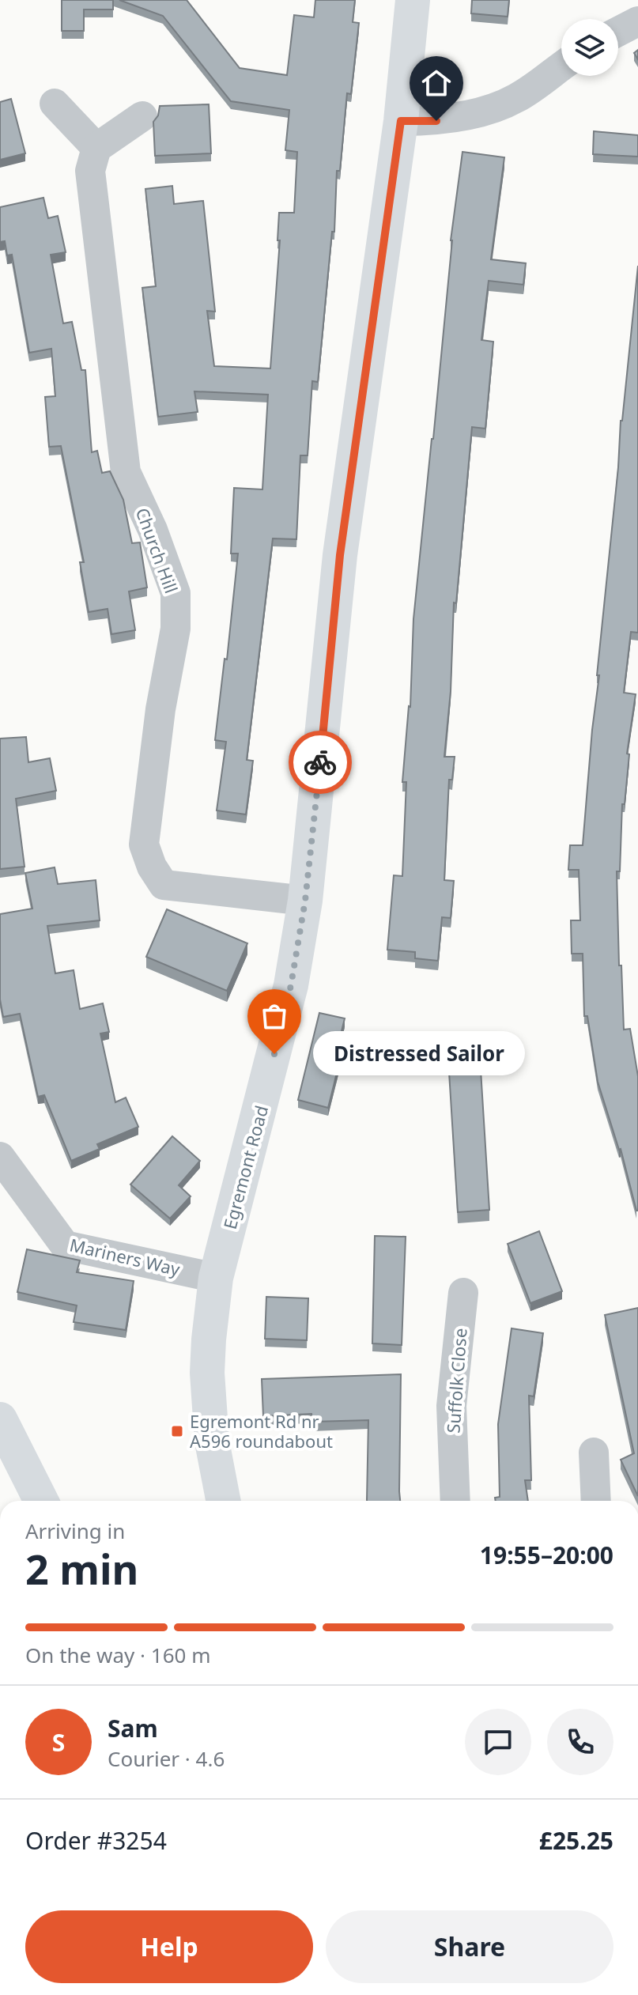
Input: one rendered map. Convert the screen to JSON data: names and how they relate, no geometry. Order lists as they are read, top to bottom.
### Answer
{
  "streets": {
    "main road": ["Egremont Road"],
    "street": ["Church Hill", "Mariners Way", "Suffolk Close"]
  },
  "crossings": [
    ["Church Hill", "Egremont Road"],
    ["Egremont Road", "Mariners Way"]
  ],
  "places": {
    "other": ["Distressed Sailor"],
    "transit": ["Egremont Rd nr A596 roundabout"]
  },
  "page": {
    "bubble": "Distressed Sailor",
    "heading": ["2 min", "Arriving in", "19:55–20:00"],
    "panel": [
      "Sam",
      "Courier · 4.6",
      "Order #3254",
      "£25.25"
    ],
    "bar": "On the way · 160 m",
    "round": "S",
    "buttons": ["Help", "Share"]
  }
}
